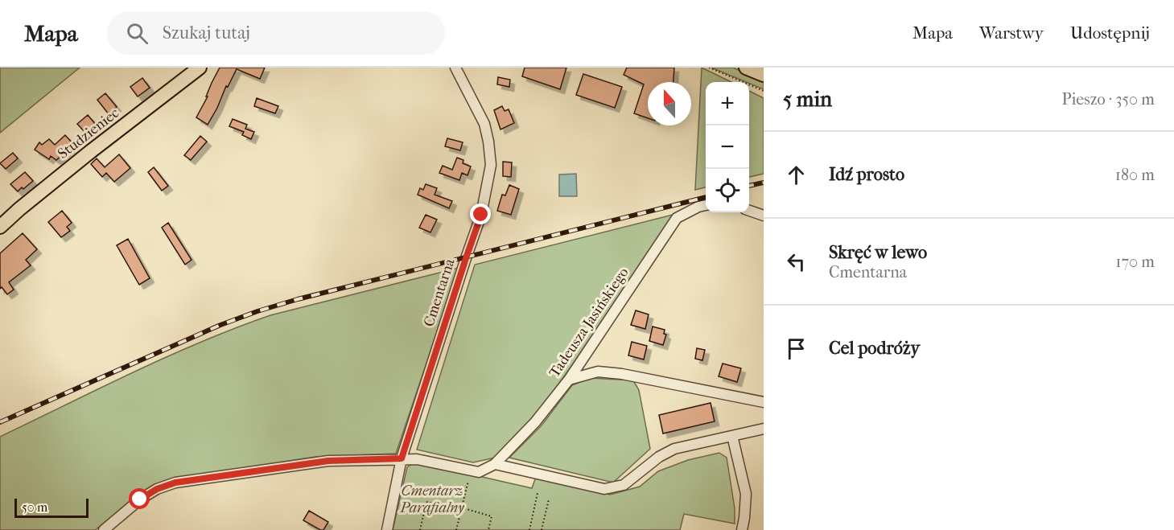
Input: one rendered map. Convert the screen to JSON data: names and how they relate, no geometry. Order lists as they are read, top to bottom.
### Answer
{
  "streets": {
    "main road": ["Studzieniec"],
    "street": ["Cmentarna", "Tadeusza Jasińskiego"]
  },
  "parks": ["Cmentarz Parafialny"],
  "scale_bar": "50 m",
  "north": "top",
  "page": {
    "header": "Mapa",
    "search": "Szukaj tutaj",
    "nav": ["Mapa", "Warstwy", "Udostępnij"],
    "heading": ["5 min", "Pieszo · 350 m"],
    "map_buttons": ["+", "−"],
    "list": [
      ["Idź prosto", "180 m"],
      ["Skręć w lewo", "Cmentarna", "170 m"],
      "Cel podróży"
    ],
    "scale": "50 m"
  }
}
